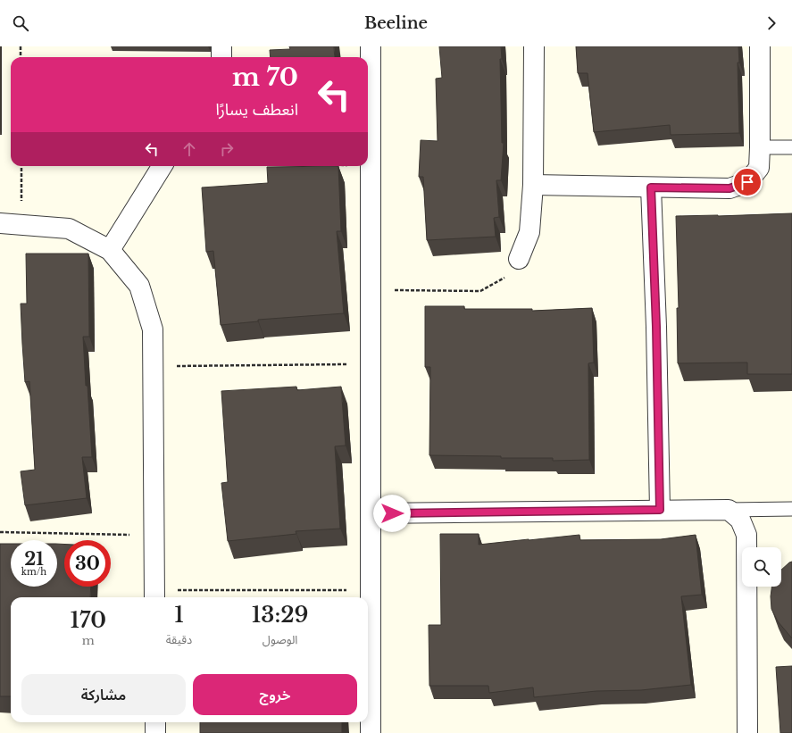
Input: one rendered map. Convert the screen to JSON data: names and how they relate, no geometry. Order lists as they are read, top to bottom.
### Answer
{
  "page": {
    "header": "Beeline",
    "turn": ["70 m", "انعطف يسارًا"],
    "speed": "21 km/h",
    "limit": "30",
    "eta": [
      "13:29",
      "الوصول",
      "1",
      "دقيقة",
      "170",
      "m"
    ],
    "buttons": ["خروج", "مشاركة"]
  }
}
